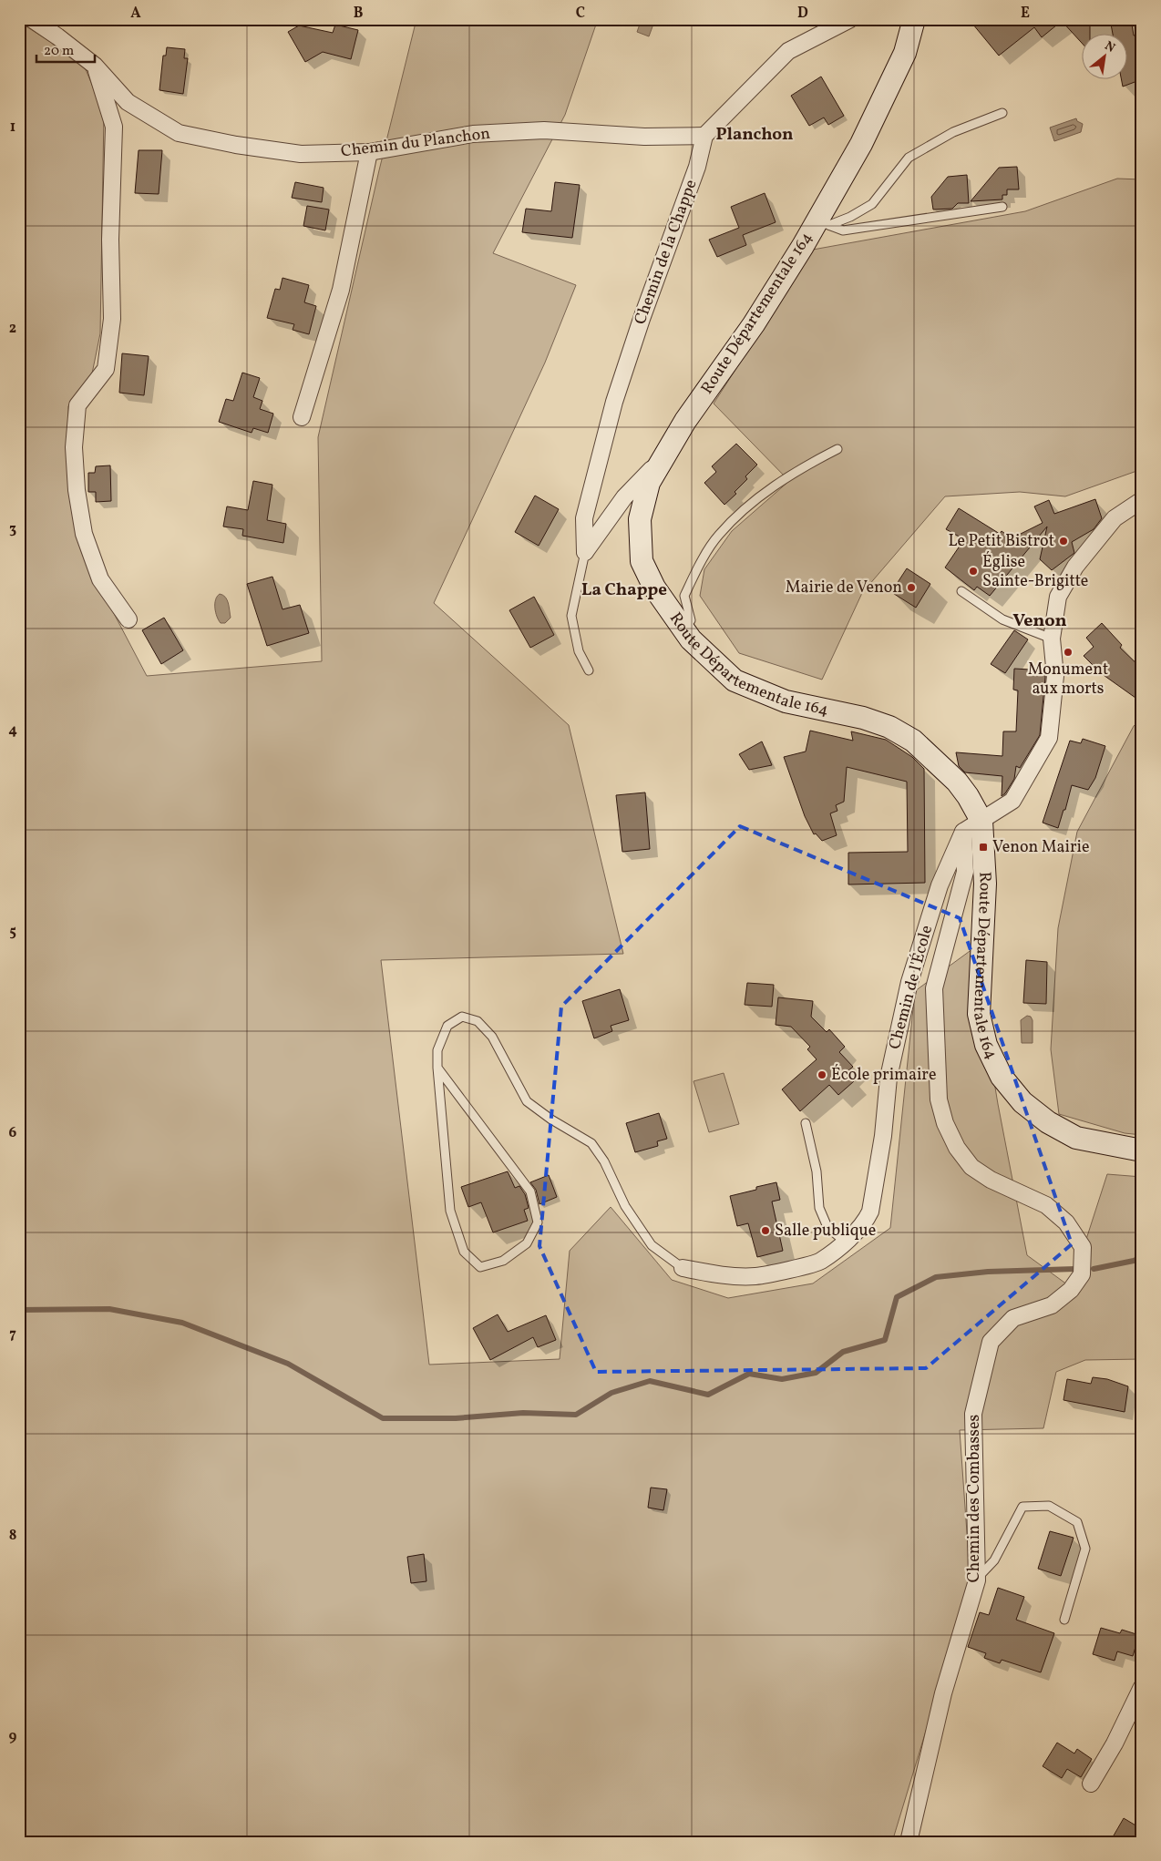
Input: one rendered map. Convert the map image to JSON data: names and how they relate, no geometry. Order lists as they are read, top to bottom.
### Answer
{
  "streets": {
    "street": [
      "Chemin du Planchon",
      "Chemin de la Chappe",
      "Route Départementale 164",
      "Chemin de l'École",
      "Chemin des Combasses"
    ]
  },
  "crossings": [
    ["Chemin du Planchon", "Chemin de la Chappe"],
    ["Chemin de l'École", "Chemin des Combasses"]
  ],
  "districts": ["Planchon", "La Chappe", "Venon"],
  "places": {
    "other": [
      "Le Petit Bistrot",
      "Église Sainte-Brigitte",
      "Mairie de Venon",
      "Monument aux morts",
      "École primaire",
      "Salle publique"
    ],
    "transit": ["Venon Mairie"]
  },
  "scale_bar": "20 m",
  "north": "top right",
  "grid": {
    "columns": [
      "A",
      "B",
      "C",
      "D",
      "E"
    ],
    "rows": [
      "1",
      "2",
      "3",
      "4",
      "5",
      "6",
      "7",
      "8",
      "9"
    ]
  }
}
